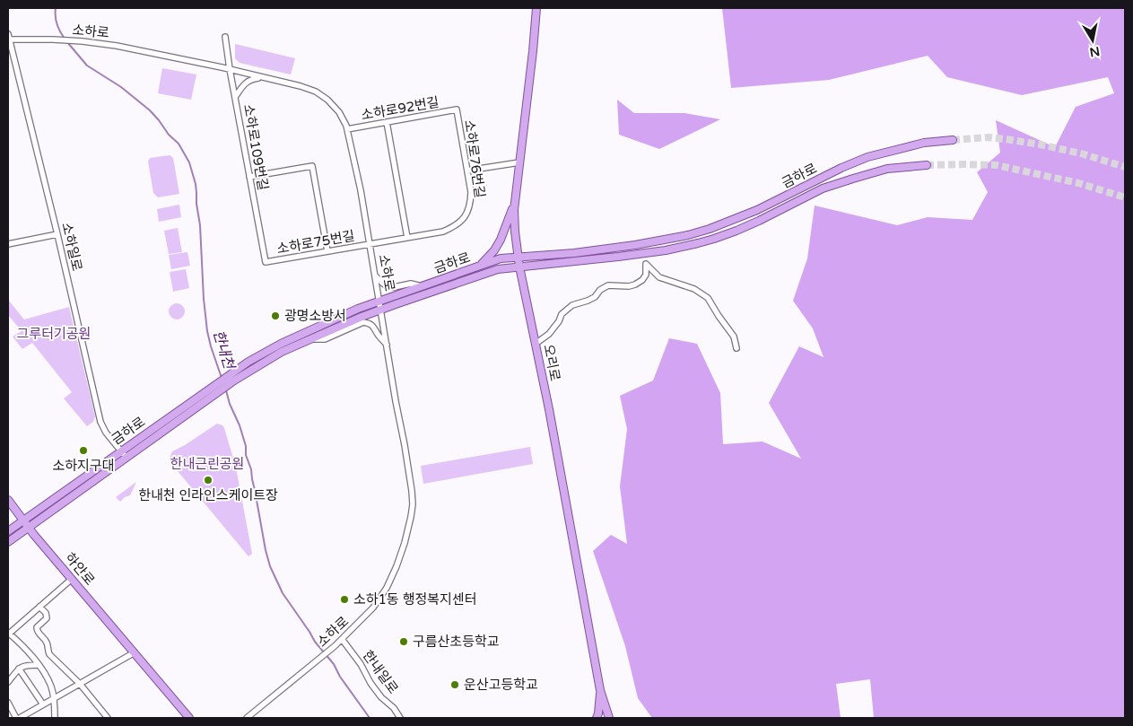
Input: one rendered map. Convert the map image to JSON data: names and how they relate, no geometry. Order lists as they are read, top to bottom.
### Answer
{
  "streets": {
    "main road": ["금하로", "오리로", "하안로"],
    "street": [
      "소하로",
      "소하로92번길",
      "소하로109번길",
      "소하로76번길",
      "소하로75번길",
      "소하일로",
      "한내일로"
    ]
  },
  "crossings": [
    ["소하로", "소하로92번길"],
    ["소하로", "소하로109번길"],
    ["소하로", "소하로76번길"],
    ["소하로", "금하로"],
    ["소하로", "소하로75번길"],
    ["소하로", "소하일로"],
    ["소하로", "한내일로"],
    ["소하로92번길", "소하로76번길"],
    ["소하로109번길", "소하로75번길"],
    ["소하로76번길", "소하로75번길"],
    ["금하로", "소하일로"],
    ["금하로", "오리로"],
    ["금하로", "하안로"]
  ],
  "water": ["한내천"],
  "parks": ["그루터기공원", "한내근린공원"],
  "places": [
    "광명소방서",
    "소하지구대",
    "한내천 인라인스케이트장",
    "소하1동 행정복지센터",
    "구름산초등학교",
    "운산고등학교"
  ],
  "north": "bottom"
}
